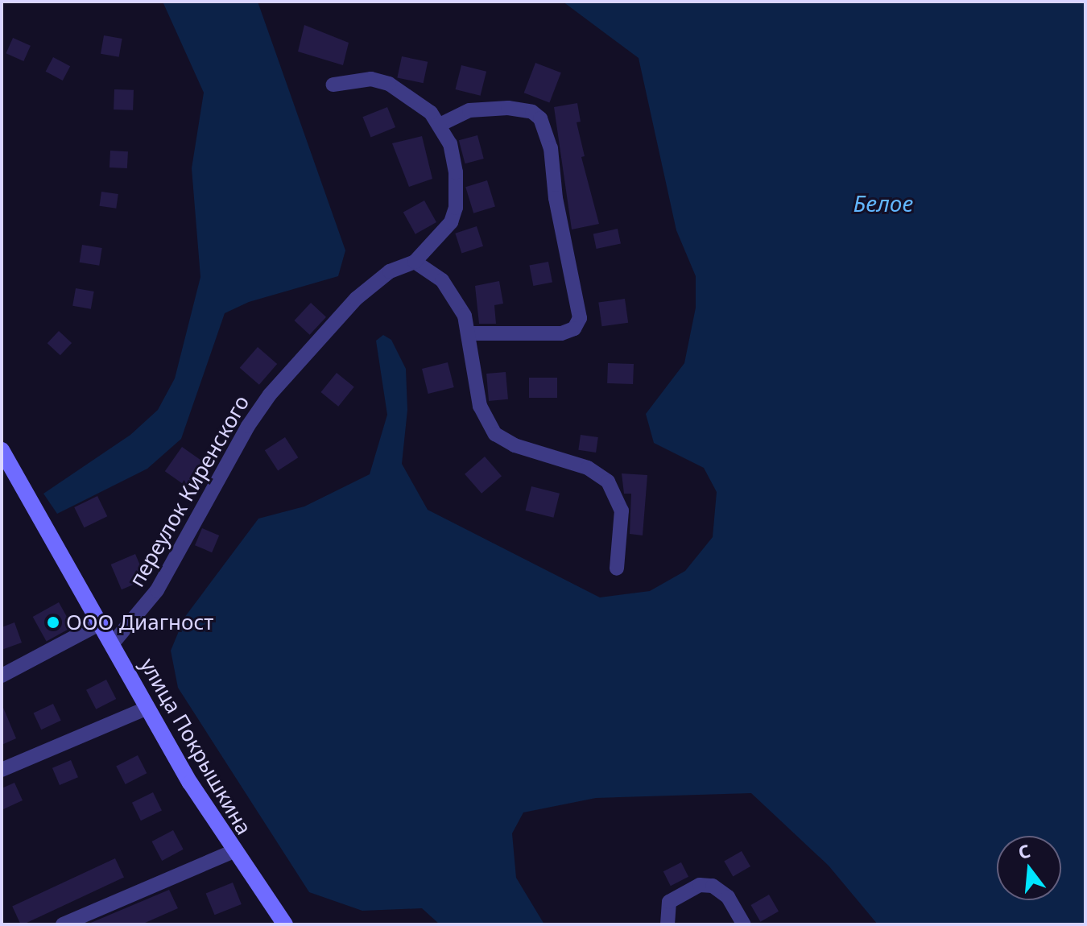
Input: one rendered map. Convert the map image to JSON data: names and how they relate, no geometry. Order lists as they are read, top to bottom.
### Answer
{
  "streets": {
    "street": ["переулок Киренского", "улица Покрышкина"]
  },
  "crossings": [
    ["переулок Киренского", "улица Покрышкина"]
  ],
  "water": ["Белое"],
  "places": ["ООО Диагност"],
  "north": "top"
}
